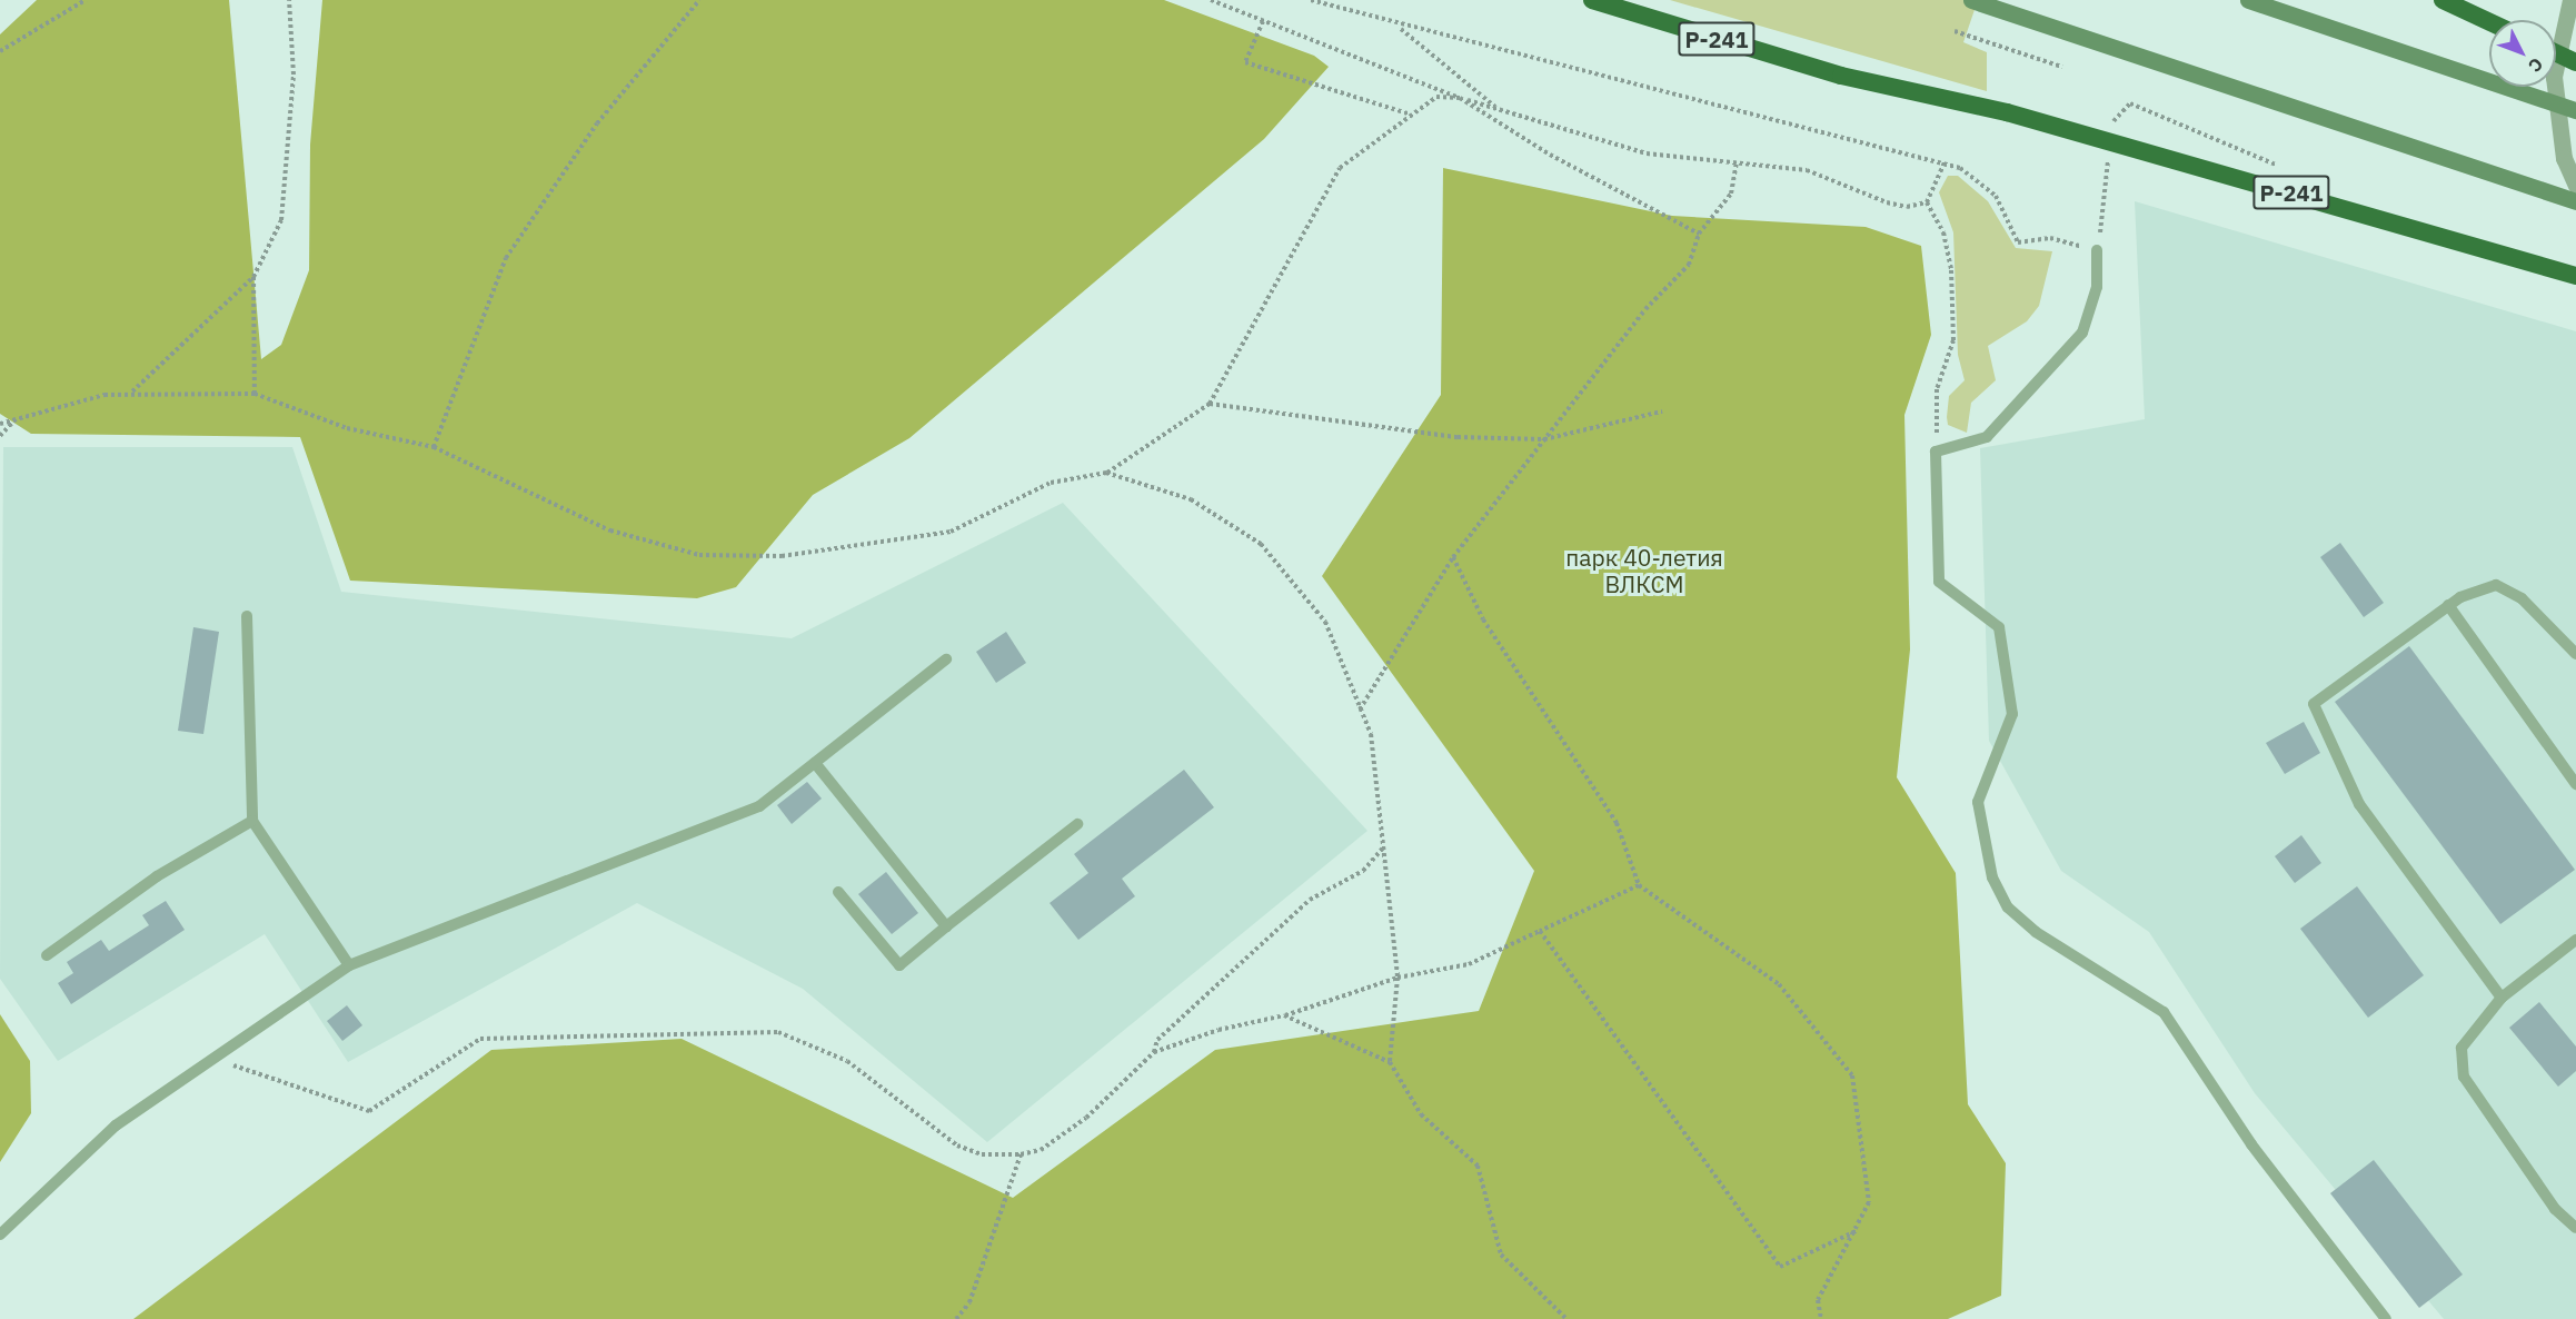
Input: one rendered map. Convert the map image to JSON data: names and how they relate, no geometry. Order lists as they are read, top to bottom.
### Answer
{
  "streets": {
    "highway": ["Р-241"]
  },
  "parks": ["парк 40-летия ВЛКСМ"],
  "north": "bottom right"
}
